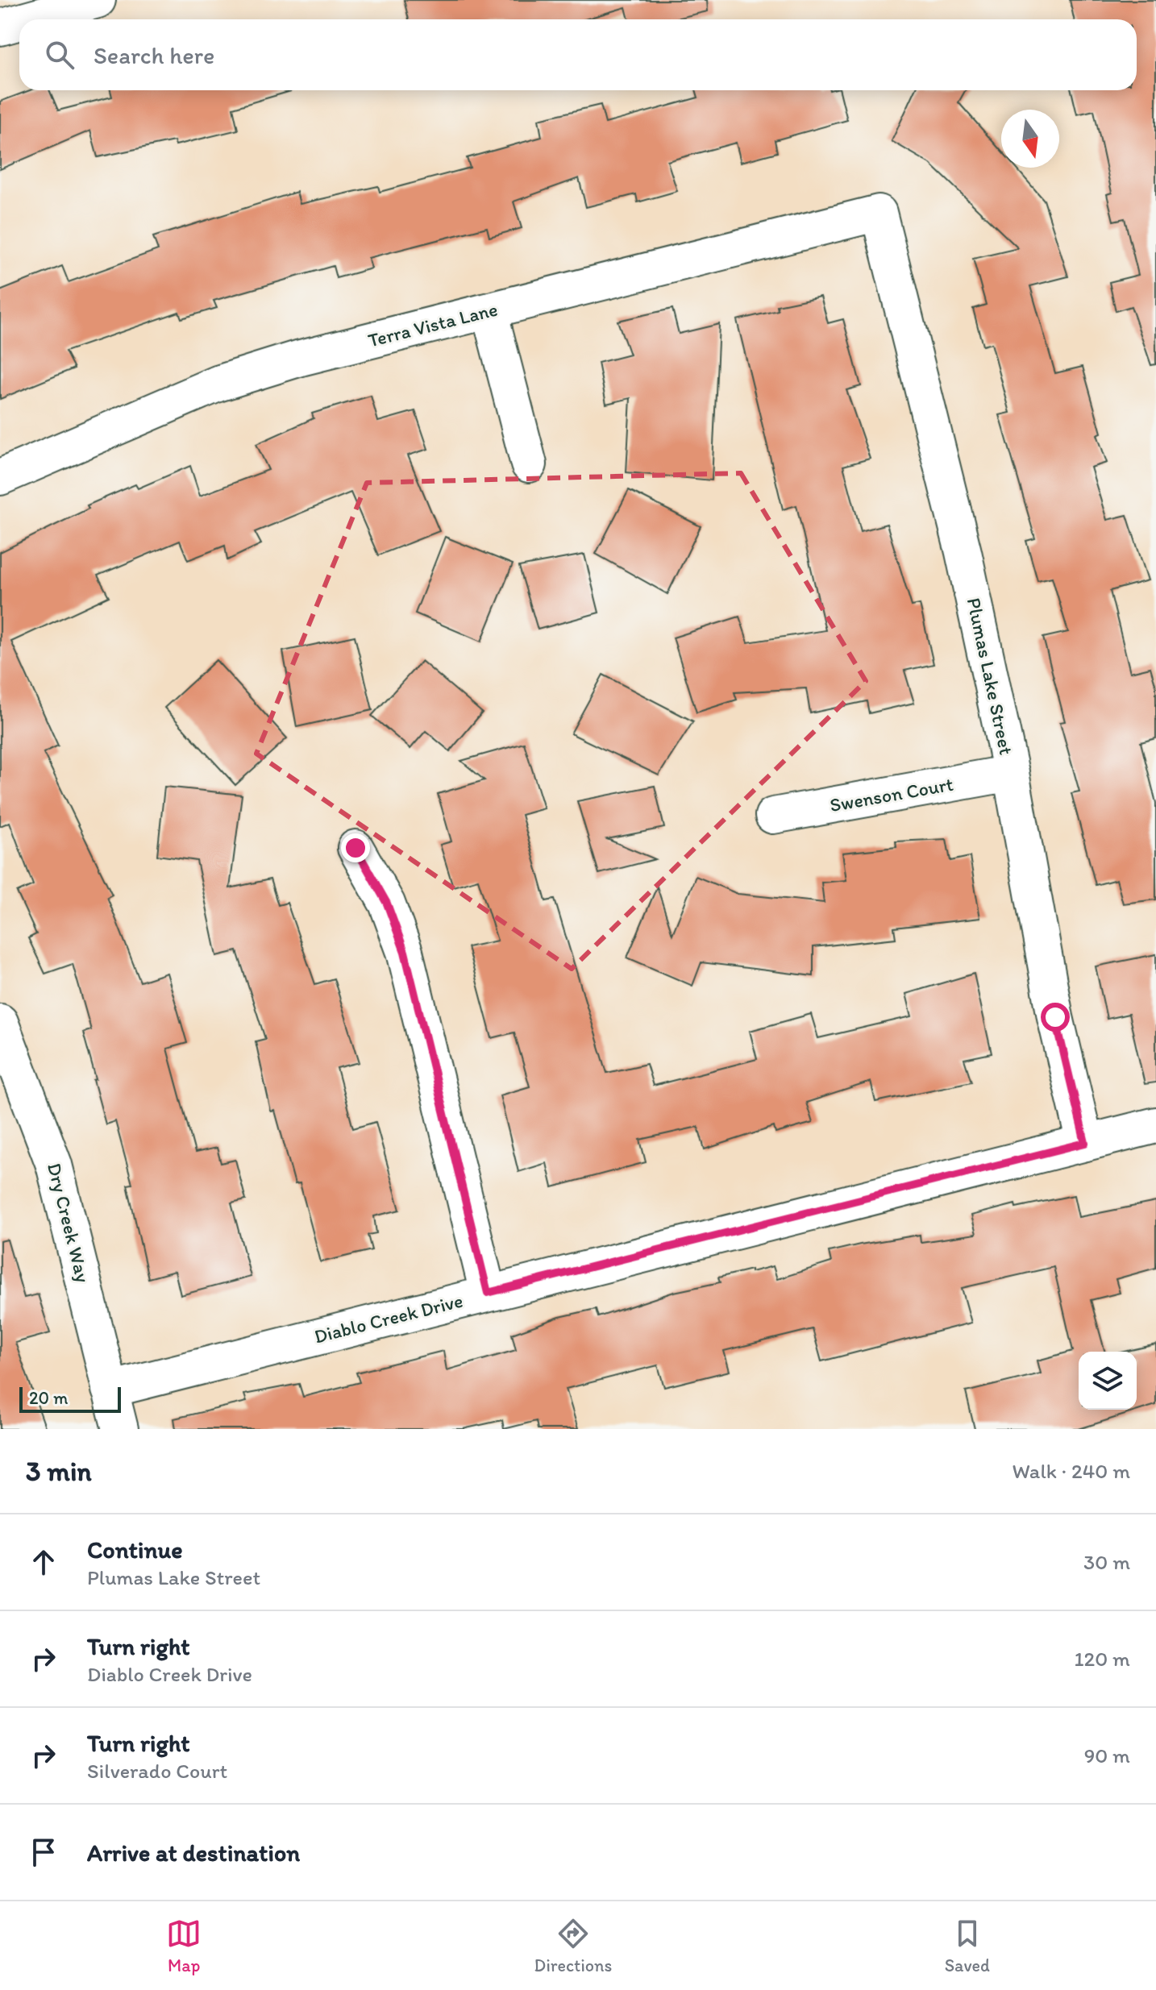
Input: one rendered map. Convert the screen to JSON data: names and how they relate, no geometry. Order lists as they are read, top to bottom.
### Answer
{
  "streets": {
    "street": [
      "Terra Vista Lane",
      "Plumas Lake Street",
      "Swenson Court",
      "Dry Creek Way",
      "Diablo Creek Drive"
    ]
  },
  "crossings": [
    ["Terra Vista Lane", "Plumas Lake Street"],
    ["Plumas Lake Street", "Swenson Court"],
    ["Plumas Lake Street", "Diablo Creek Drive"],
    ["Dry Creek Way", "Diablo Creek Drive"]
  ],
  "scale_bar": "20 m",
  "north": "bottom",
  "page": {
    "search": "Search here",
    "scale": "20 m",
    "heading": ["3 min", "Walk · 240 m"],
    "list": [
      ["Continue", "Plumas Lake Street", "30 m"],
      ["Turn right", "Diablo Creek Drive", "120 m"],
      ["Turn right", "Silverado Court", "90 m"],
      "Arrive at destination"
    ],
    "nav": ["Map", "Directions", "Saved"]
  }
}
